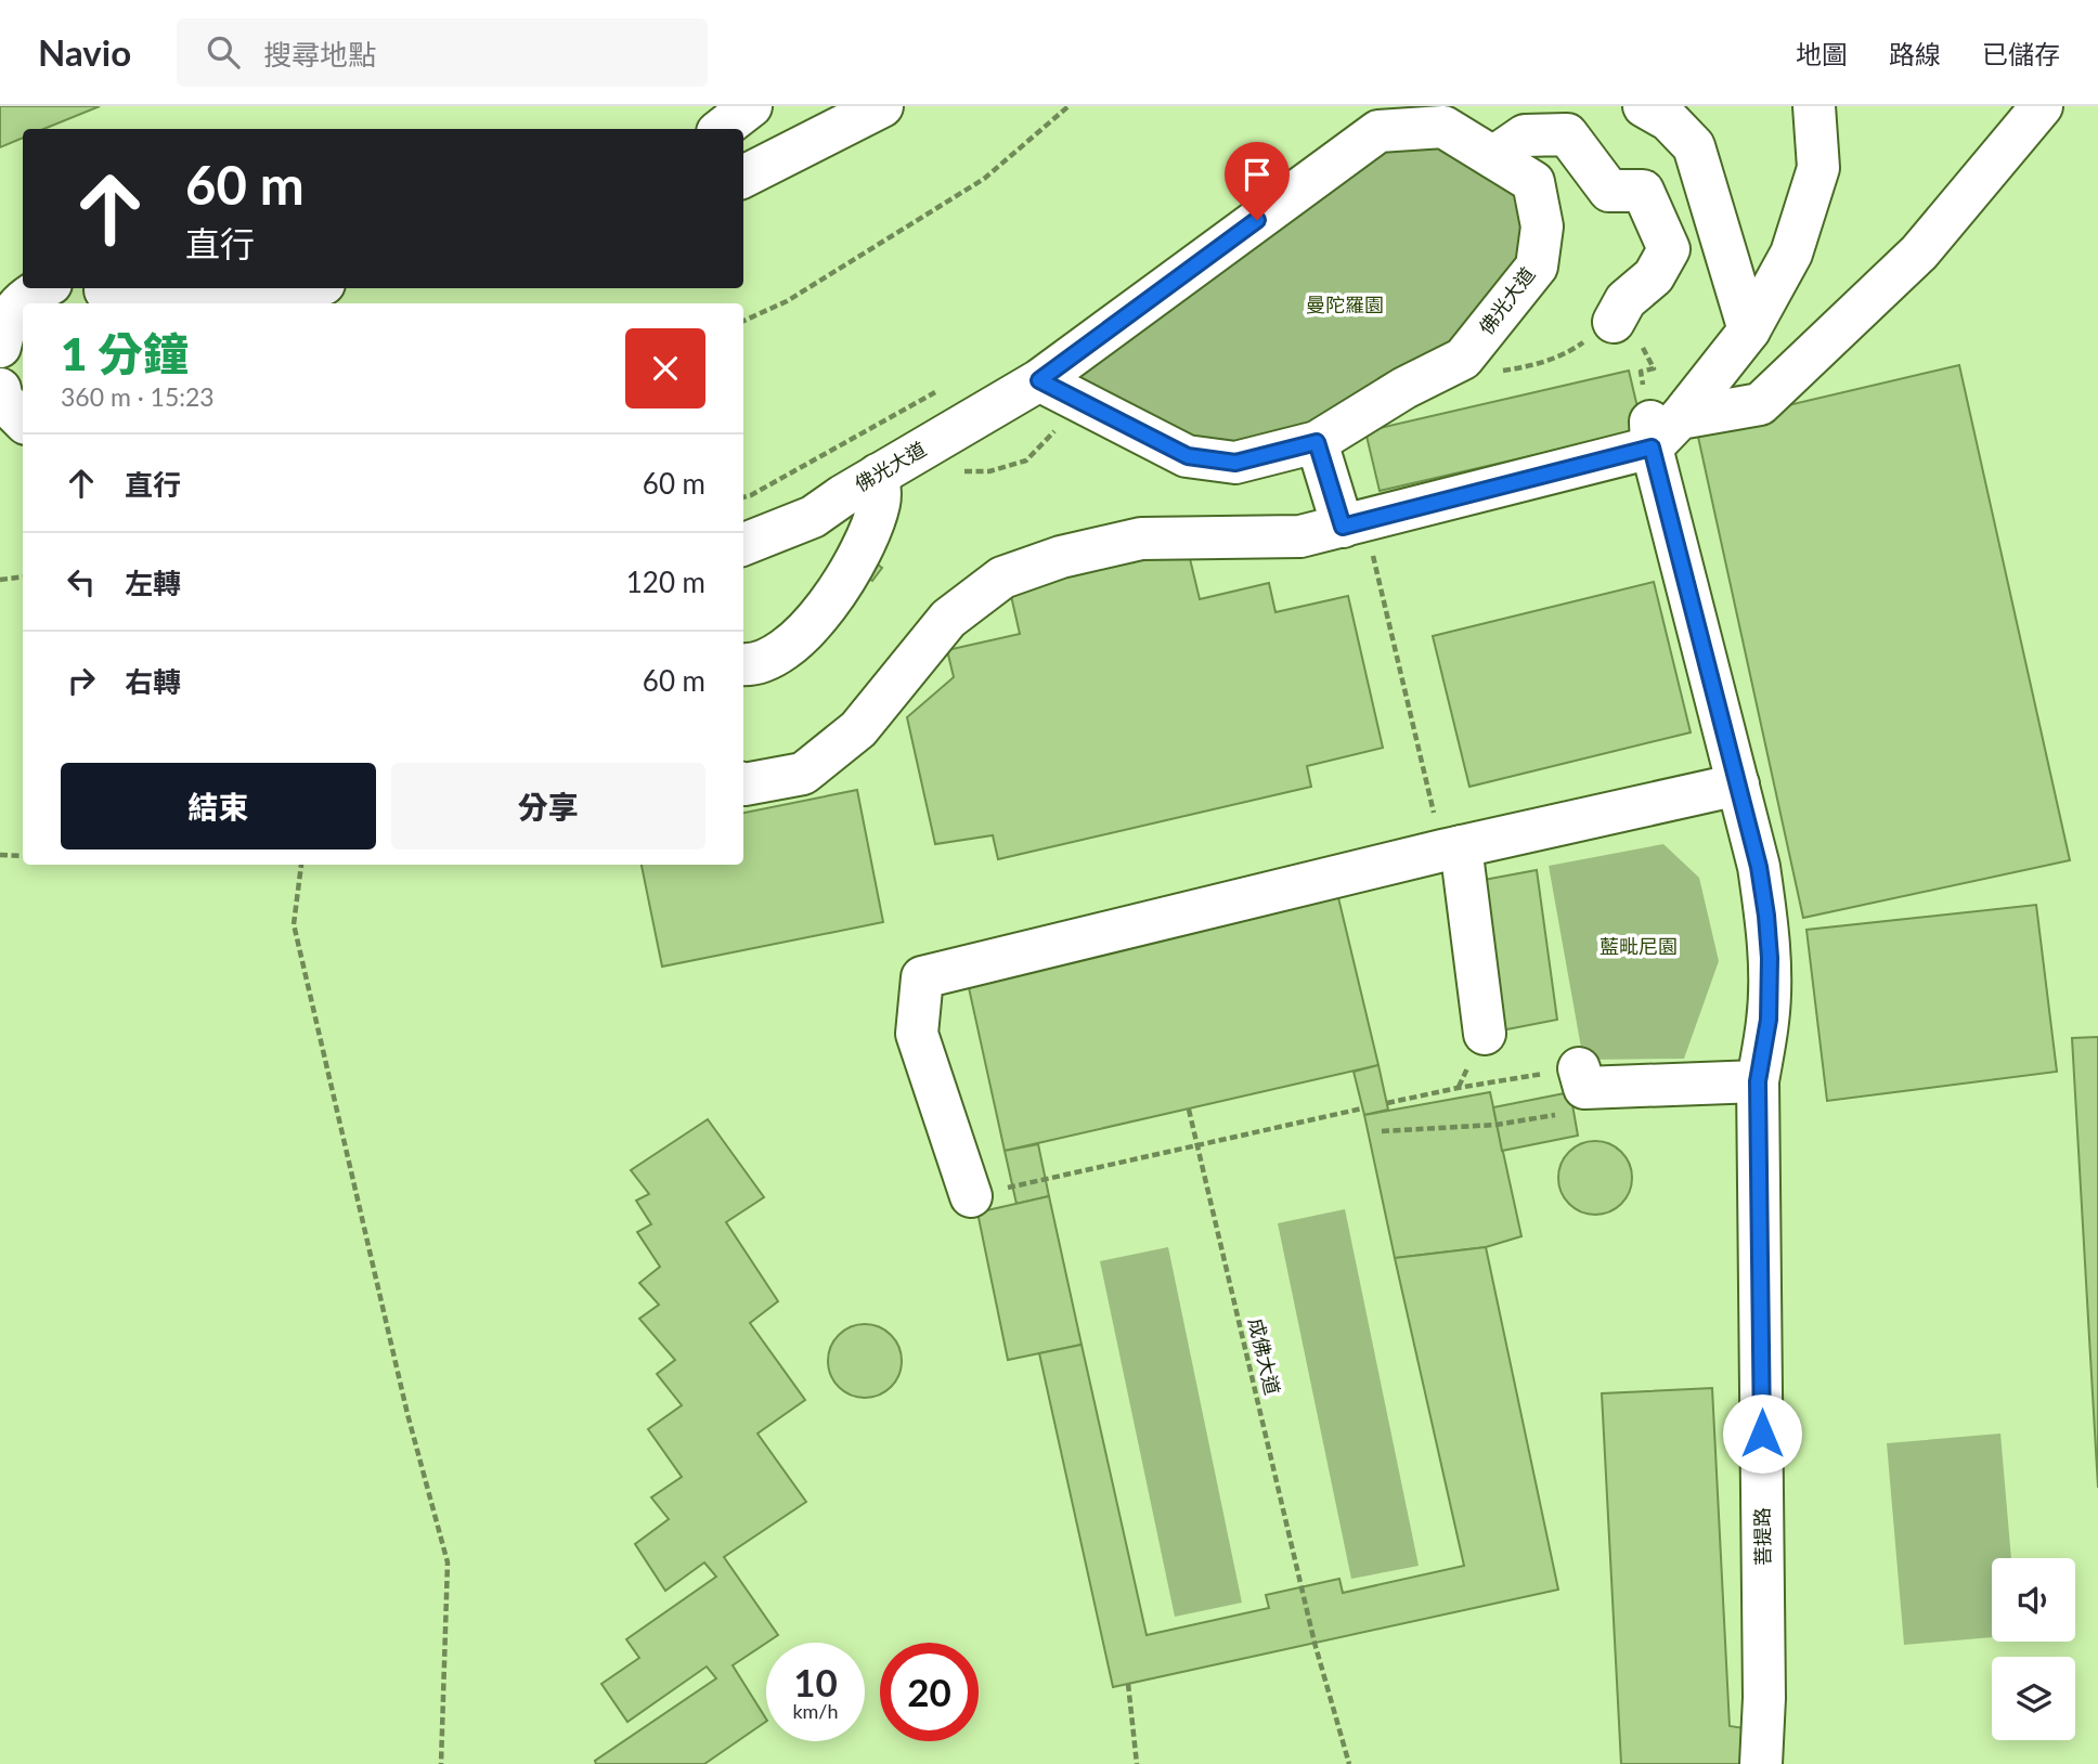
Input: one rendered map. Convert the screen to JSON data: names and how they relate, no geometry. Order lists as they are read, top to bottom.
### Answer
{
  "streets": {
    "street": ["佛光大道", "菩提路"],
    "path": ["成佛大道"]
  },
  "parks": ["曼陀羅園", "藍毗尼園"],
  "page": {
    "header": "Navio",
    "search": "搜尋地點",
    "nav": ["地圖", "路線", "已儲存"],
    "turn": ["60 m", "直行"],
    "heading": ["1 分鐘", "360 m · 15:23"],
    "list": [
      {
        "name": "直行",
        "value": "60 m"
      },
      {
        "name": "左轉",
        "value": "120 m"
      },
      {
        "name": "右轉",
        "value": "60 m"
      }
    ],
    "buttons": ["結束", "分享"],
    "speed": "10 km/h",
    "limit": "20"
  }
}
